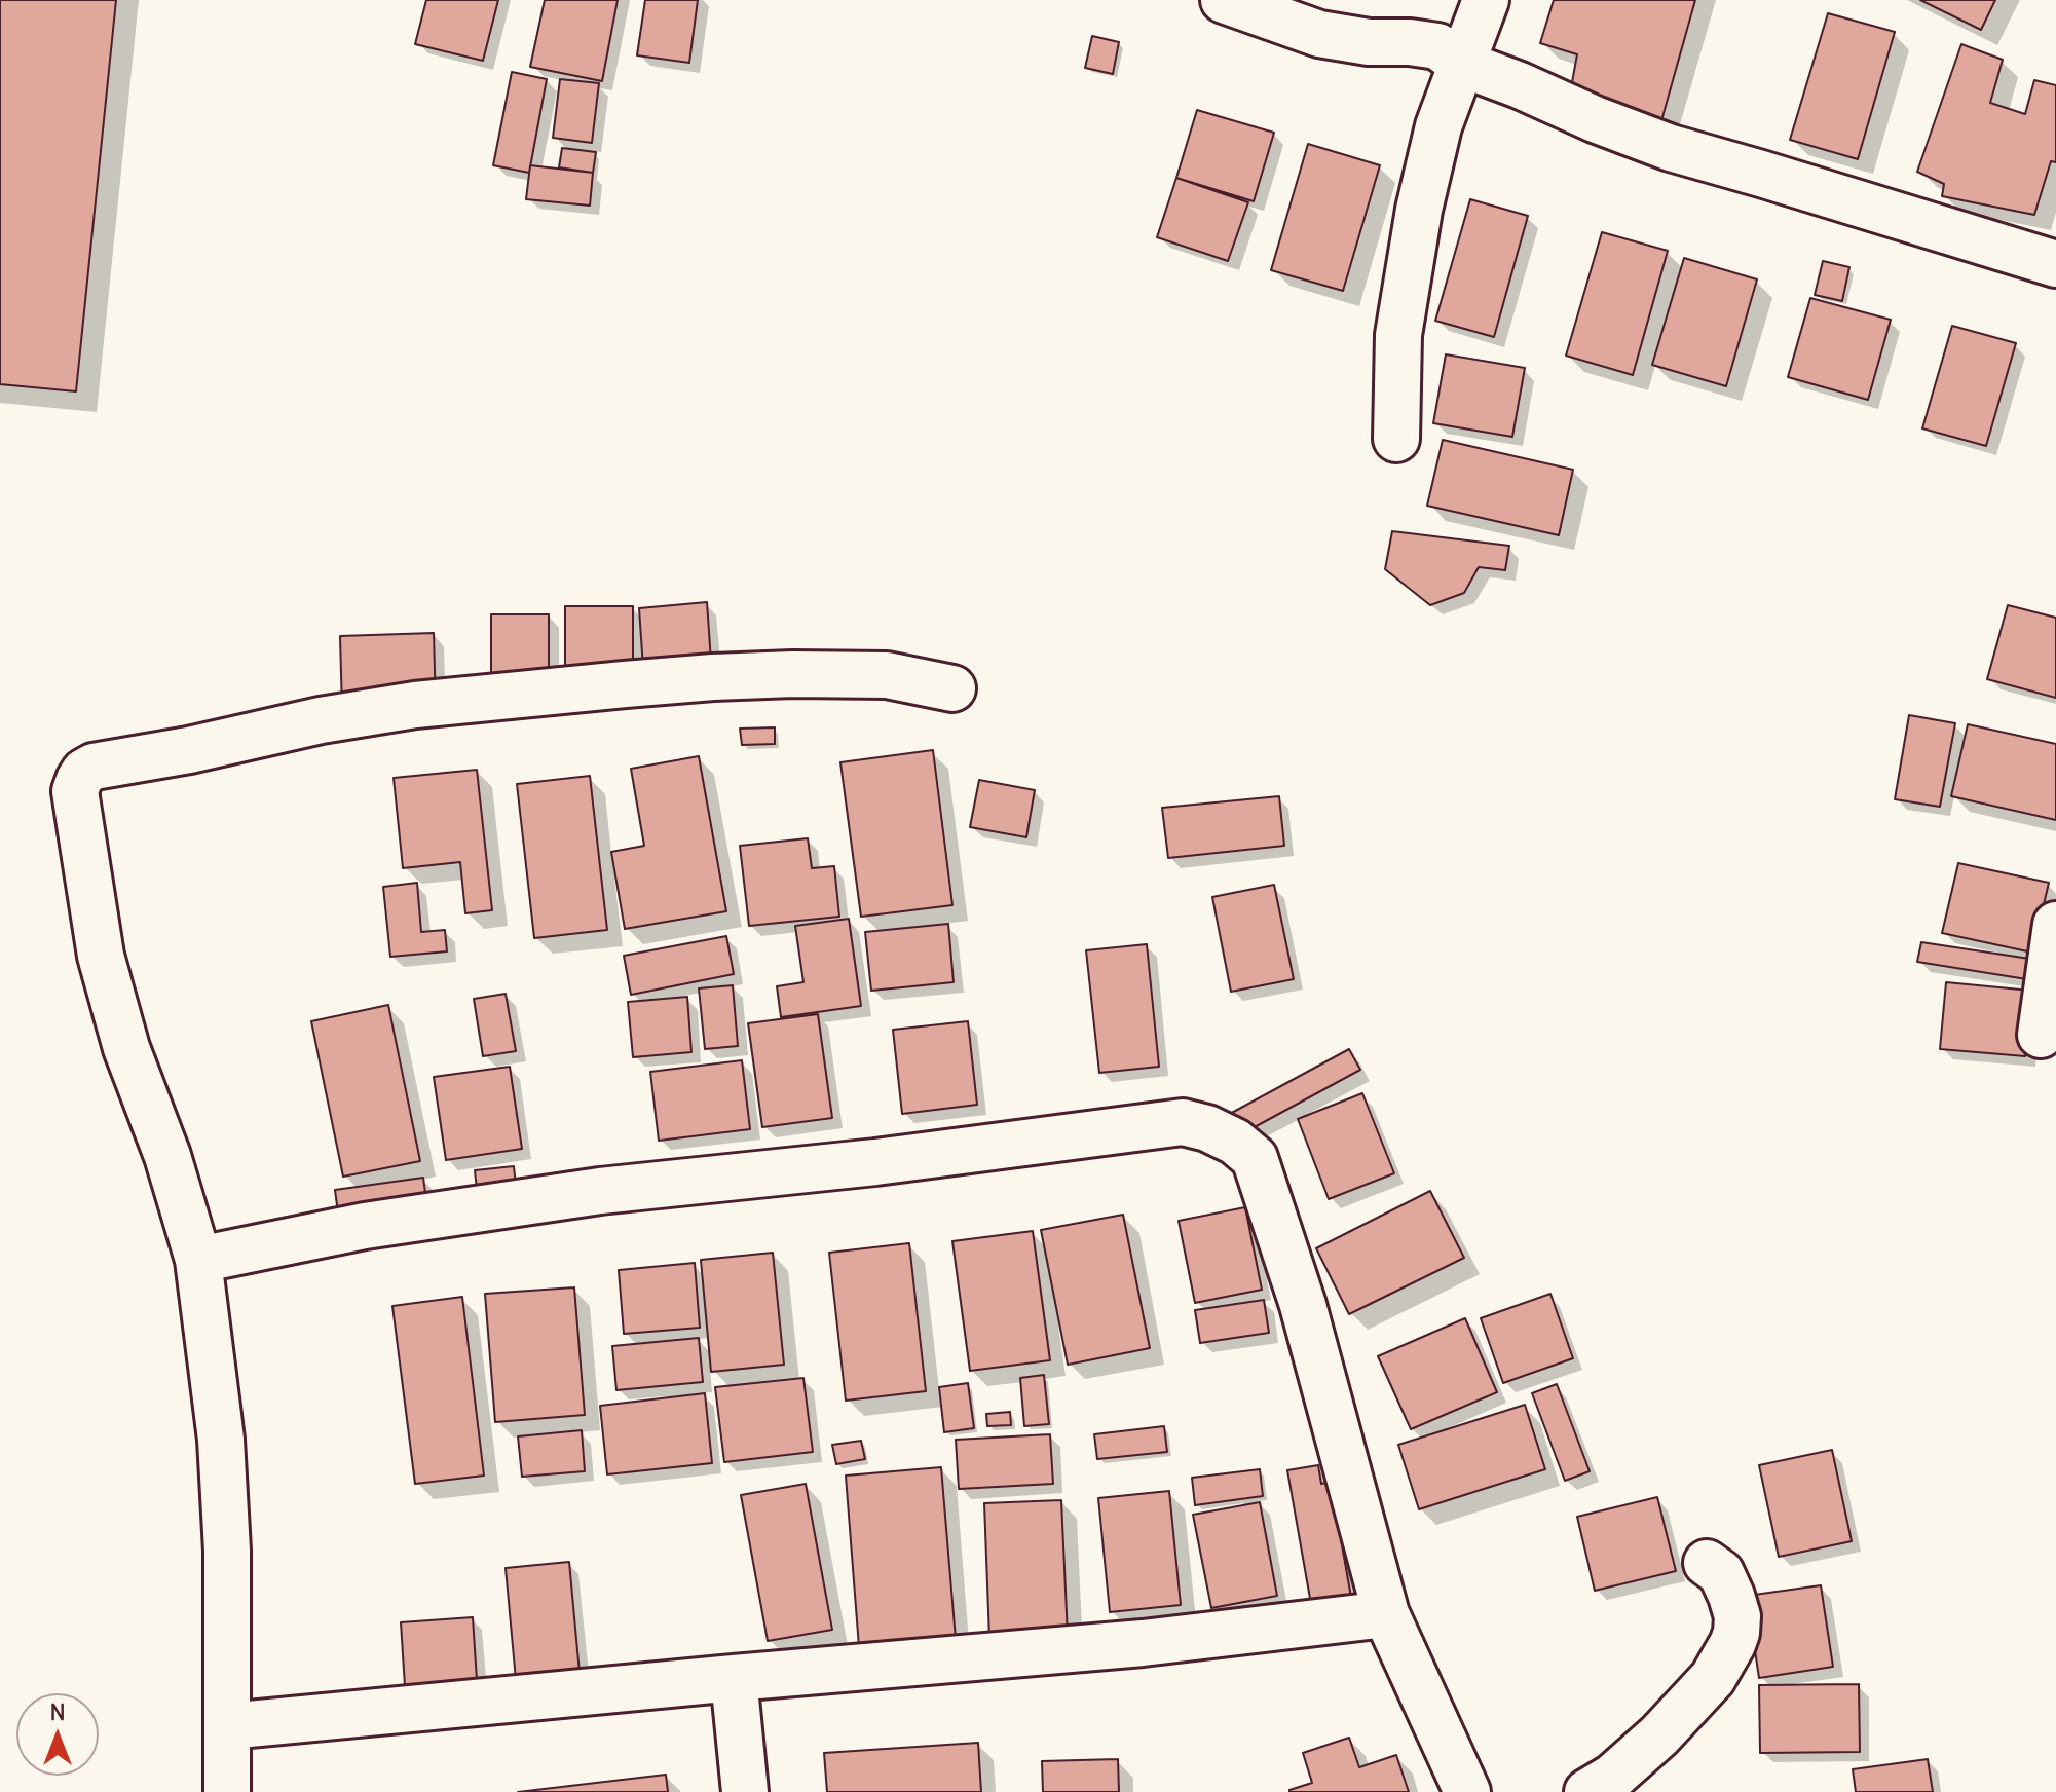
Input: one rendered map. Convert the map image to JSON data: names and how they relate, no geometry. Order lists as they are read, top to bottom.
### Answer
{
  "north": "top"
}
